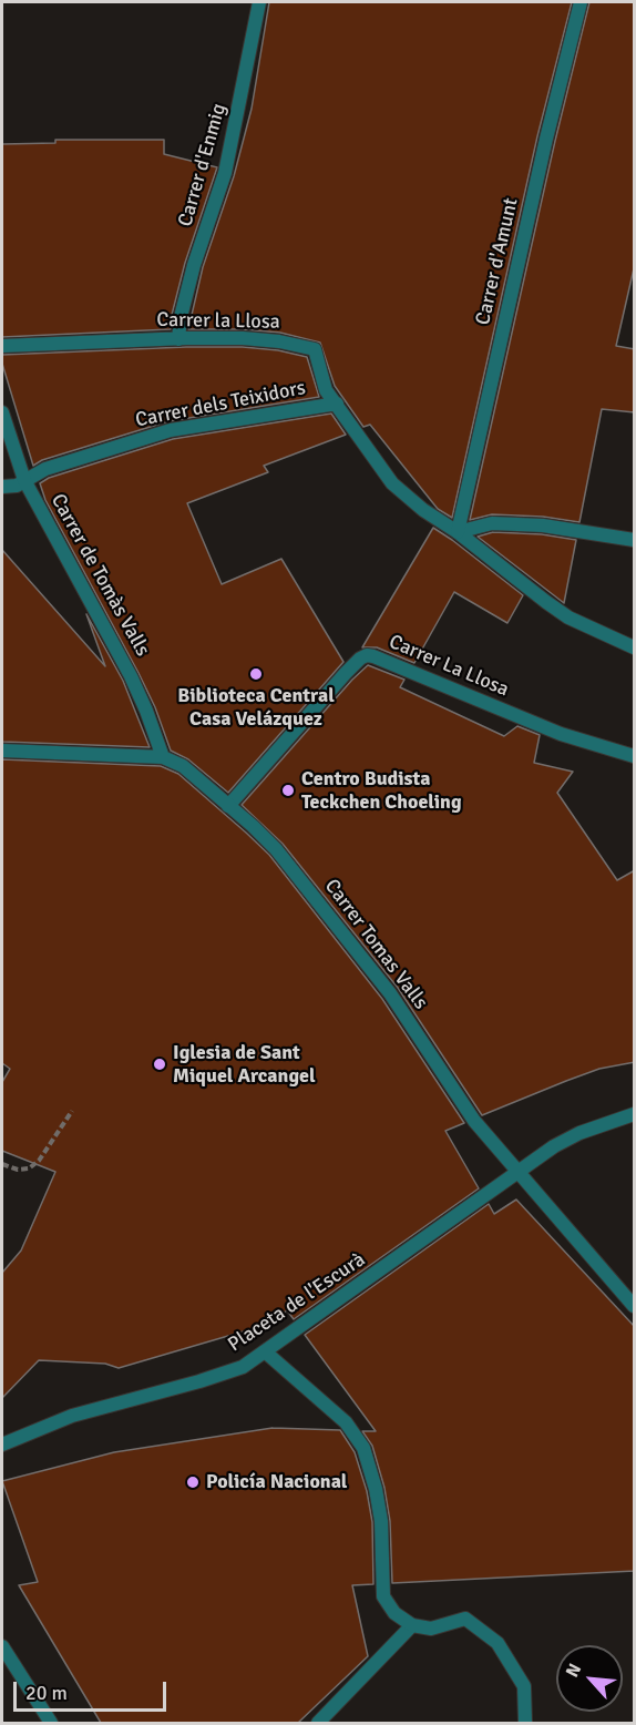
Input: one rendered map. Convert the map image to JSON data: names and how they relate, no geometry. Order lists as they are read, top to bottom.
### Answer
{
  "streets": {
    "street": [
      "Carrer d'Enmig",
      "Carrer d'Amunt",
      "Carrer la Llosa",
      "Carrer dels Teixidors",
      "Carrer de Tomàs Valls",
      "Carrer La Llosa",
      "Carrer Tomas Valls",
      "Placeta de l'Escurà"
    ]
  },
  "crossings": [
    ["Carrer d'Enmig", "Carrer la Llosa"],
    ["Carrer d'Amunt", "Carrer la Llosa"],
    ["Carrer la Llosa", "Carrer dels Teixidors"],
    ["Carrer dels Teixidors", "Carrer de Tomàs Valls"],
    ["Carrer de Tomàs Valls", "Carrer Tomas Valls"],
    ["Carrer La Llosa", "Carrer Tomas Valls"],
    ["Carrer Tomas Valls", "Placeta de l'Escurà"]
  ],
  "places": [
    "Biblioteca Central Casa Velázquez",
    "Centro Budista Teckchen Choeling",
    "Iglesia de Sant Miquel Arcangel",
    "Policía Nacional"
  ],
  "scale_bar": "20 m",
  "north": "top left"
}
